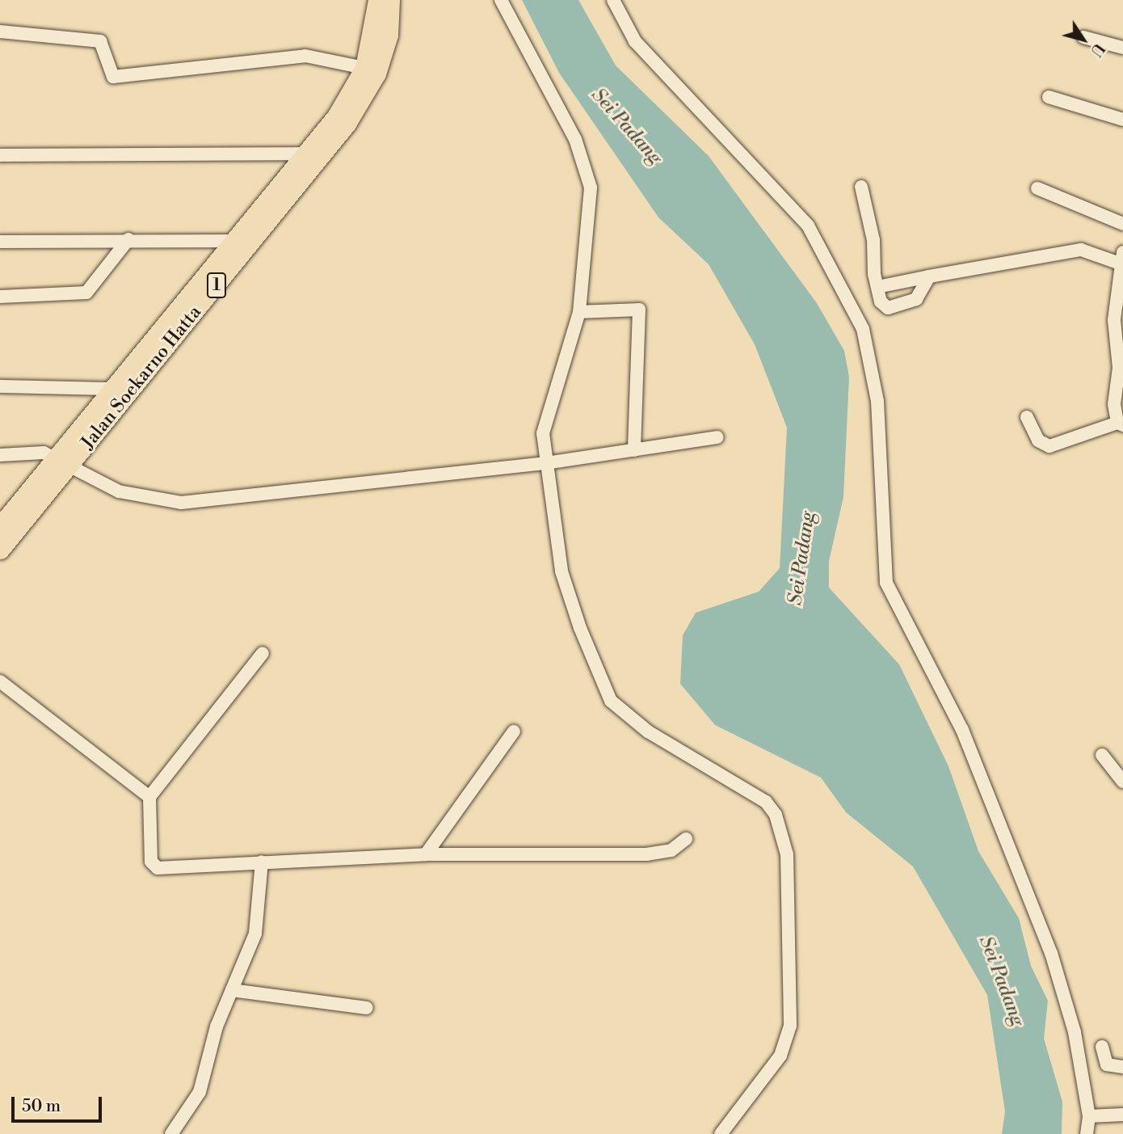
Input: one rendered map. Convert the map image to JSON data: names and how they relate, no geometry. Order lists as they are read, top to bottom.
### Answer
{
  "streets": {
    "highway": ["1", "Jalan Soekarno Hatta"]
  },
  "water": ["Sei Padang"],
  "scale_bar": "50 m",
  "north": "bottom right"
}
